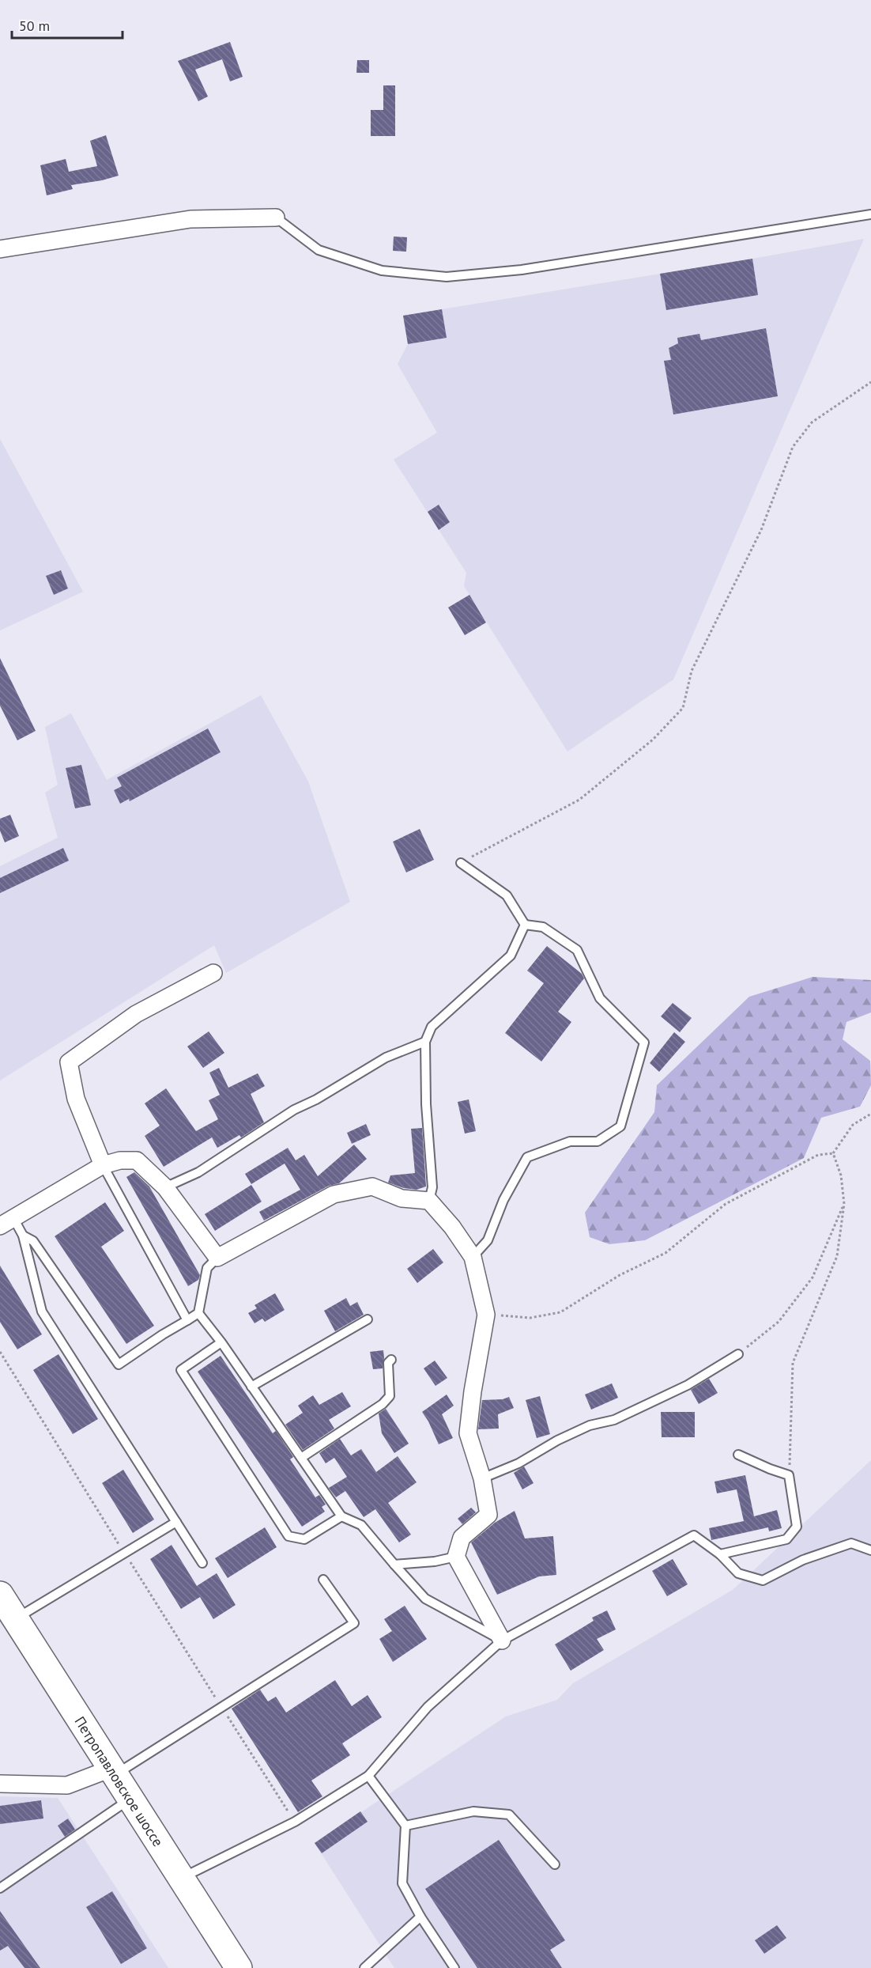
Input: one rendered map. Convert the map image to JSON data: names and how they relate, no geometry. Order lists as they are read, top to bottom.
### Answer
{
  "streets": {
    "main road": ["Петропавловское шоссе"]
  },
  "scale_bar": "50 m"
}
